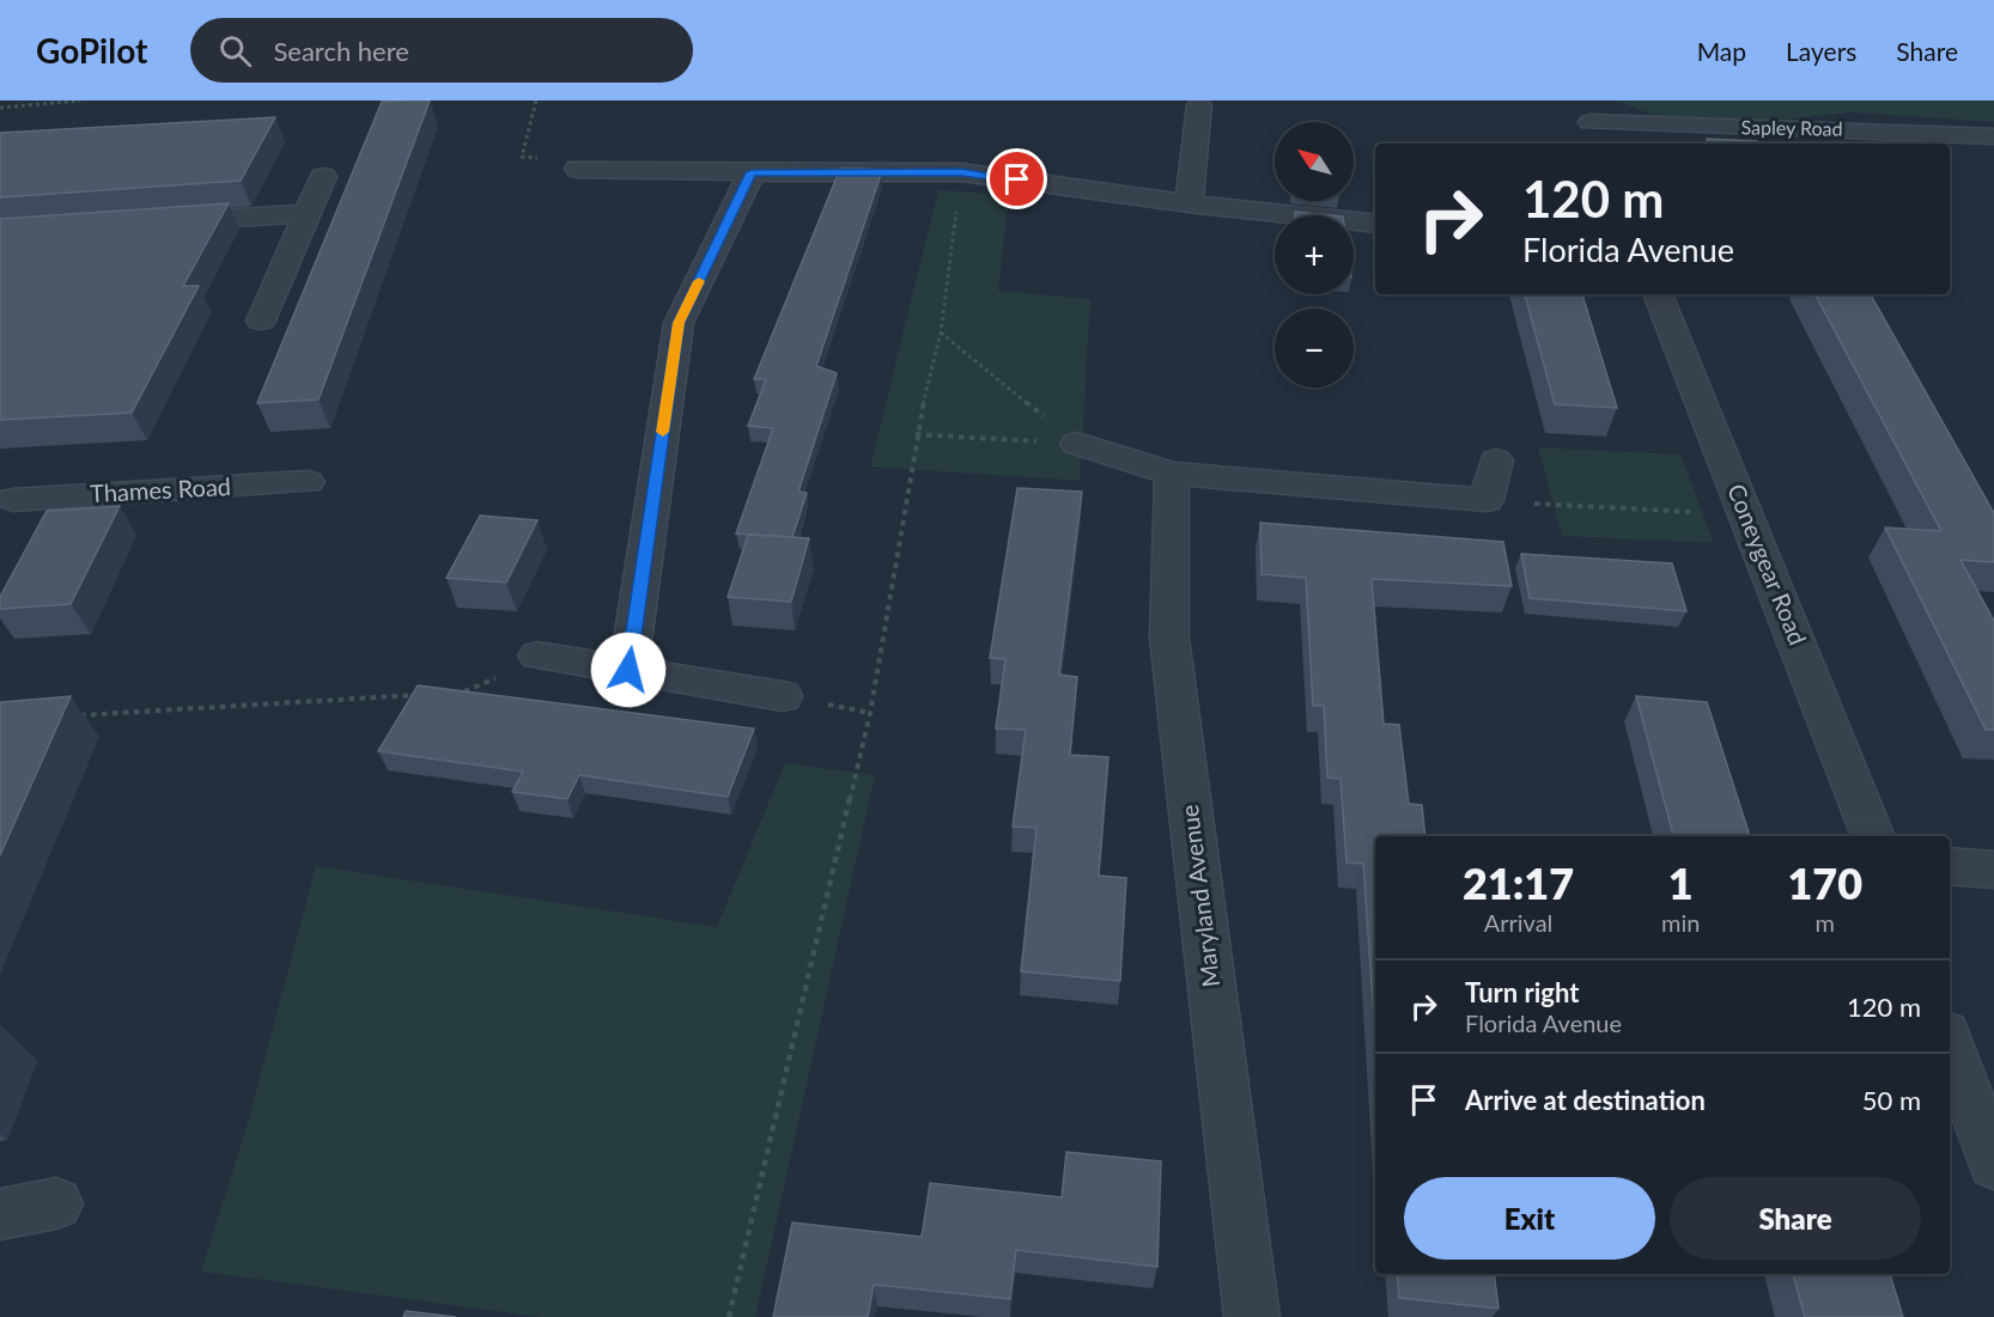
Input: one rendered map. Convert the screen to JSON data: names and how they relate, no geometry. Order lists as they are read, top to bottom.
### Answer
{
  "streets": {
    "street": [
      "Sapley Road",
      "Thames Road",
      "Coneygear Road",
      "Maryland Avenue"
    ]
  },
  "north": "top left",
  "page": {
    "header": "GoPilot",
    "search": "Search here",
    "nav": ["Map", "Layers", "Share"],
    "map_buttons": ["+", "−"],
    "turn": ["120 m", "Florida Avenue"],
    "eta": [
      "21:17",
      "Arrival",
      "1",
      "min",
      "170",
      "m"
    ],
    "list": [
      {
        "name": "Turn right",
        "note": "Florida Avenue",
        "value": "120 m"
      },
      {
        "name": "Arrive at destination",
        "value": "50 m"
      }
    ],
    "buttons": ["Exit", "Share"]
  }
}
